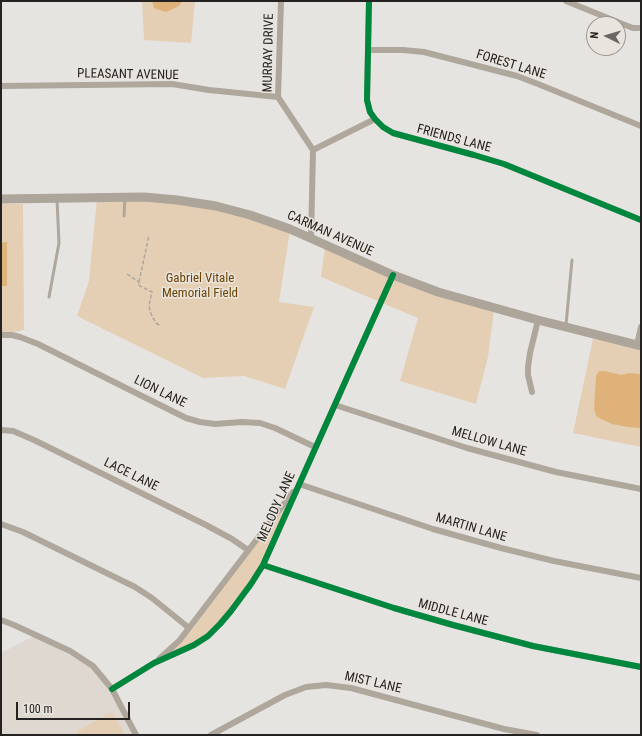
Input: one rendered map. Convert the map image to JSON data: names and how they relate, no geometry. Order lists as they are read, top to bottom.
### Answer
{
  "streets": {
    "main road": ["CARMAN AVENUE"],
    "street": [
      "MURRAY DRIVE",
      "FOREST LANE",
      "PLEASANT AVENUE",
      "FRIENDS LANE",
      "LION LANE",
      "MELLOW LANE",
      "LACE LANE",
      "MELODY LANE",
      "MARTIN LANE",
      "MIDDLE LANE",
      "MIST LANE"
    ]
  },
  "crossings": [
    ["MURRAY DRIVE", "PLEASANT AVENUE"],
    ["CARMAN AVENUE", "MELODY LANE"],
    ["LION LANE", "MELODY LANE"],
    ["MELLOW LANE", "MELODY LANE"],
    ["LACE LANE", "MELODY LANE"],
    ["MELODY LANE", "MARTIN LANE"],
    ["MELODY LANE", "MIDDLE LANE"]
  ],
  "parks": ["Gabriel Vitale Memorial Field"],
  "scale_bar": "100 m",
  "north": "left"
}
